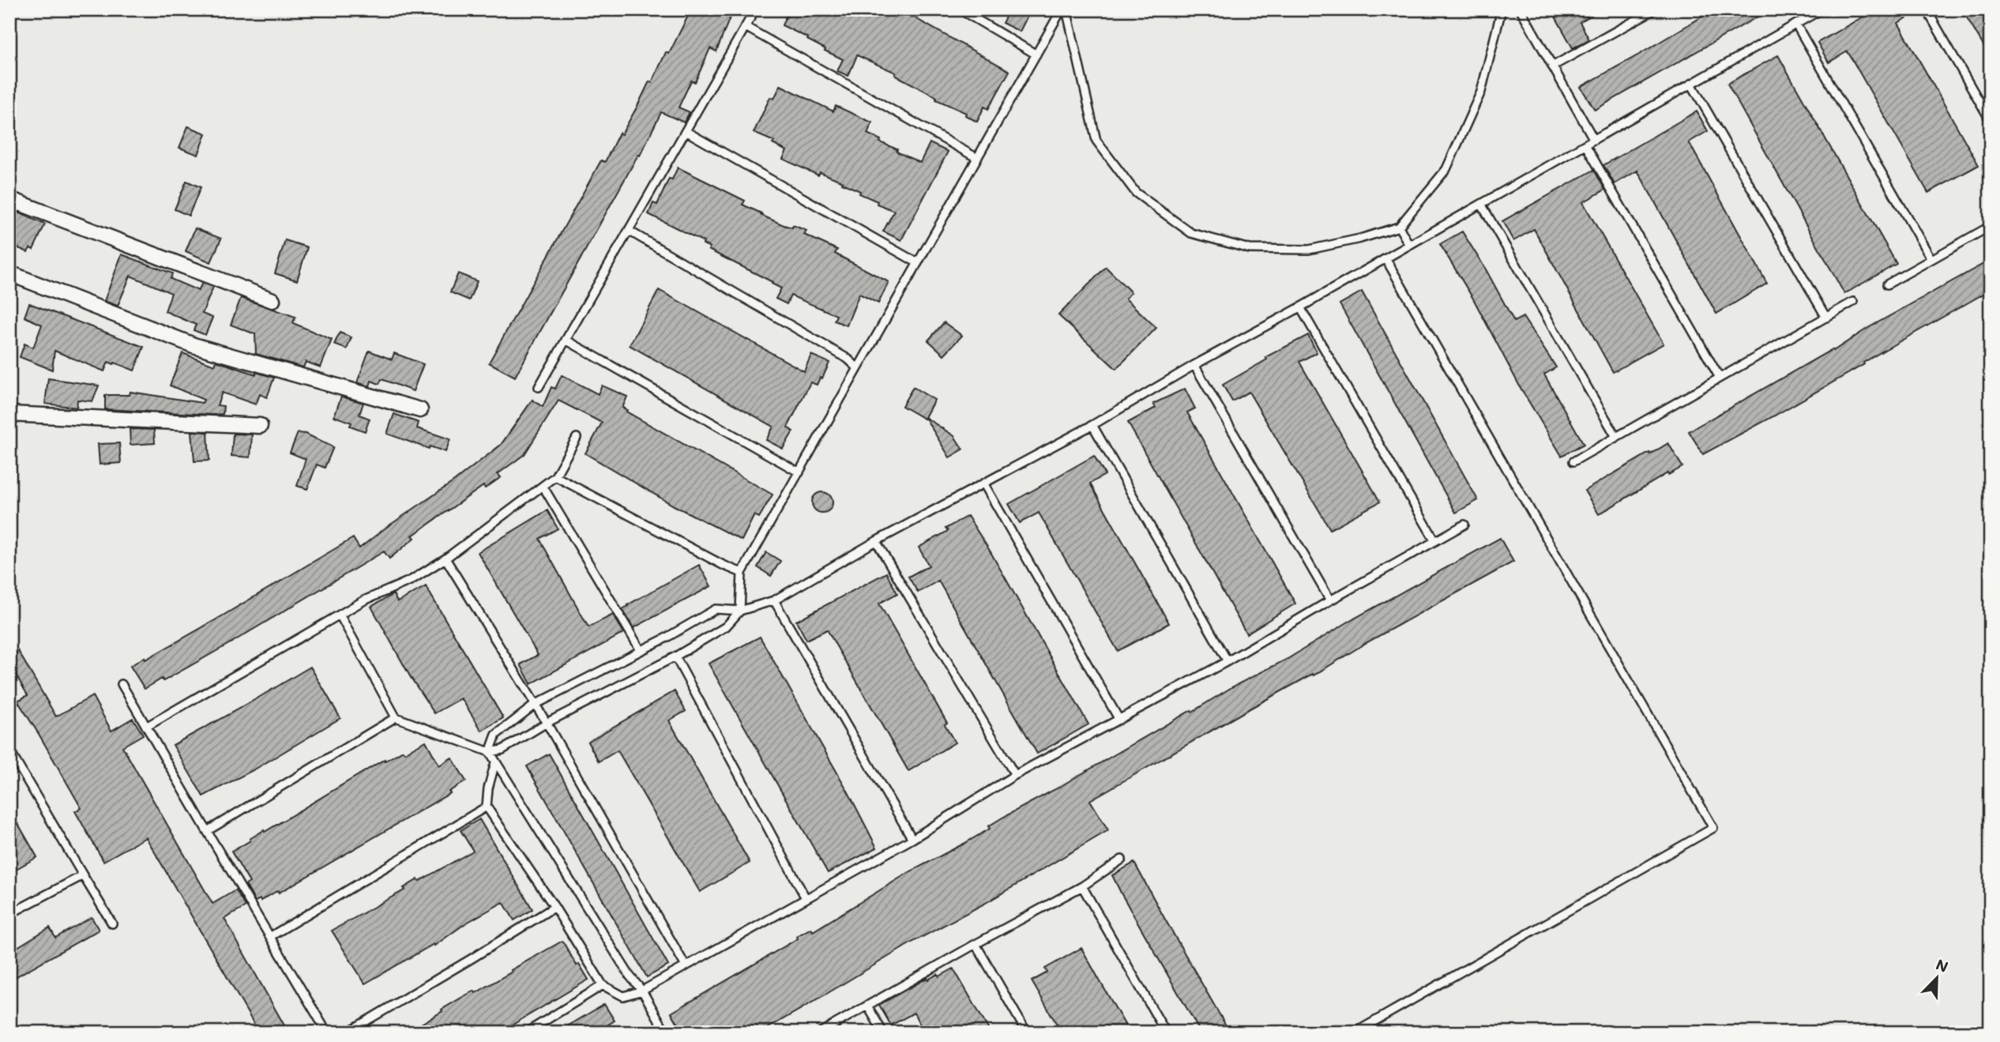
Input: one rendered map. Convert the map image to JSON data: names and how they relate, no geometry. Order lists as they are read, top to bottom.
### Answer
{
  "north": "top right"
}
